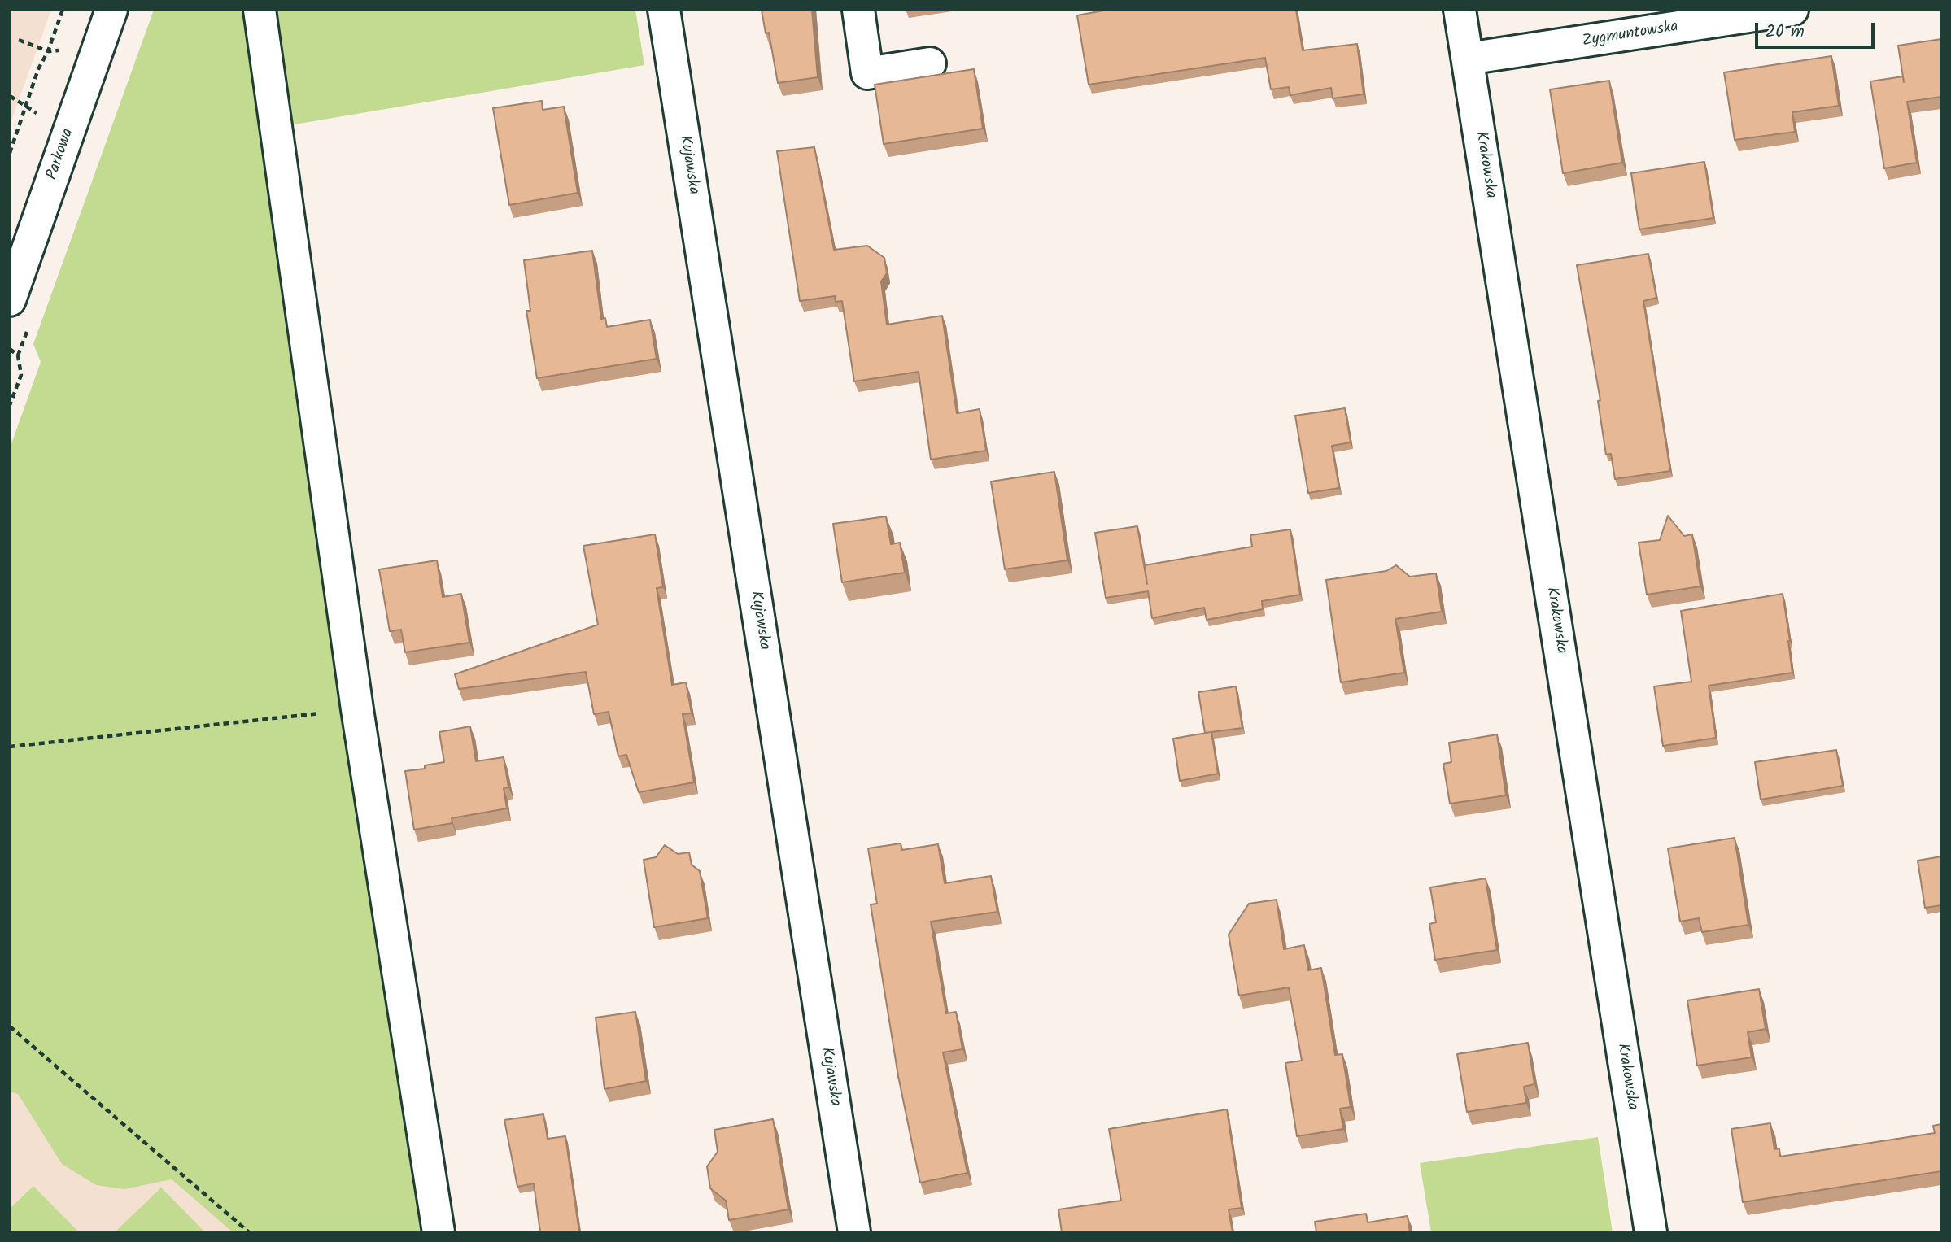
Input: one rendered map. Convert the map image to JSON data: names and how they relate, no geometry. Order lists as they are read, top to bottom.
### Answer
{
  "streets": {
    "street": [
      "Zygmuntowska",
      "Parkowa",
      "Kujawska",
      "Krakowska"
    ]
  },
  "crossings": [
    ["Zygmuntowska", "Krakowska"]
  ],
  "scale_bar": "20 m"
}
